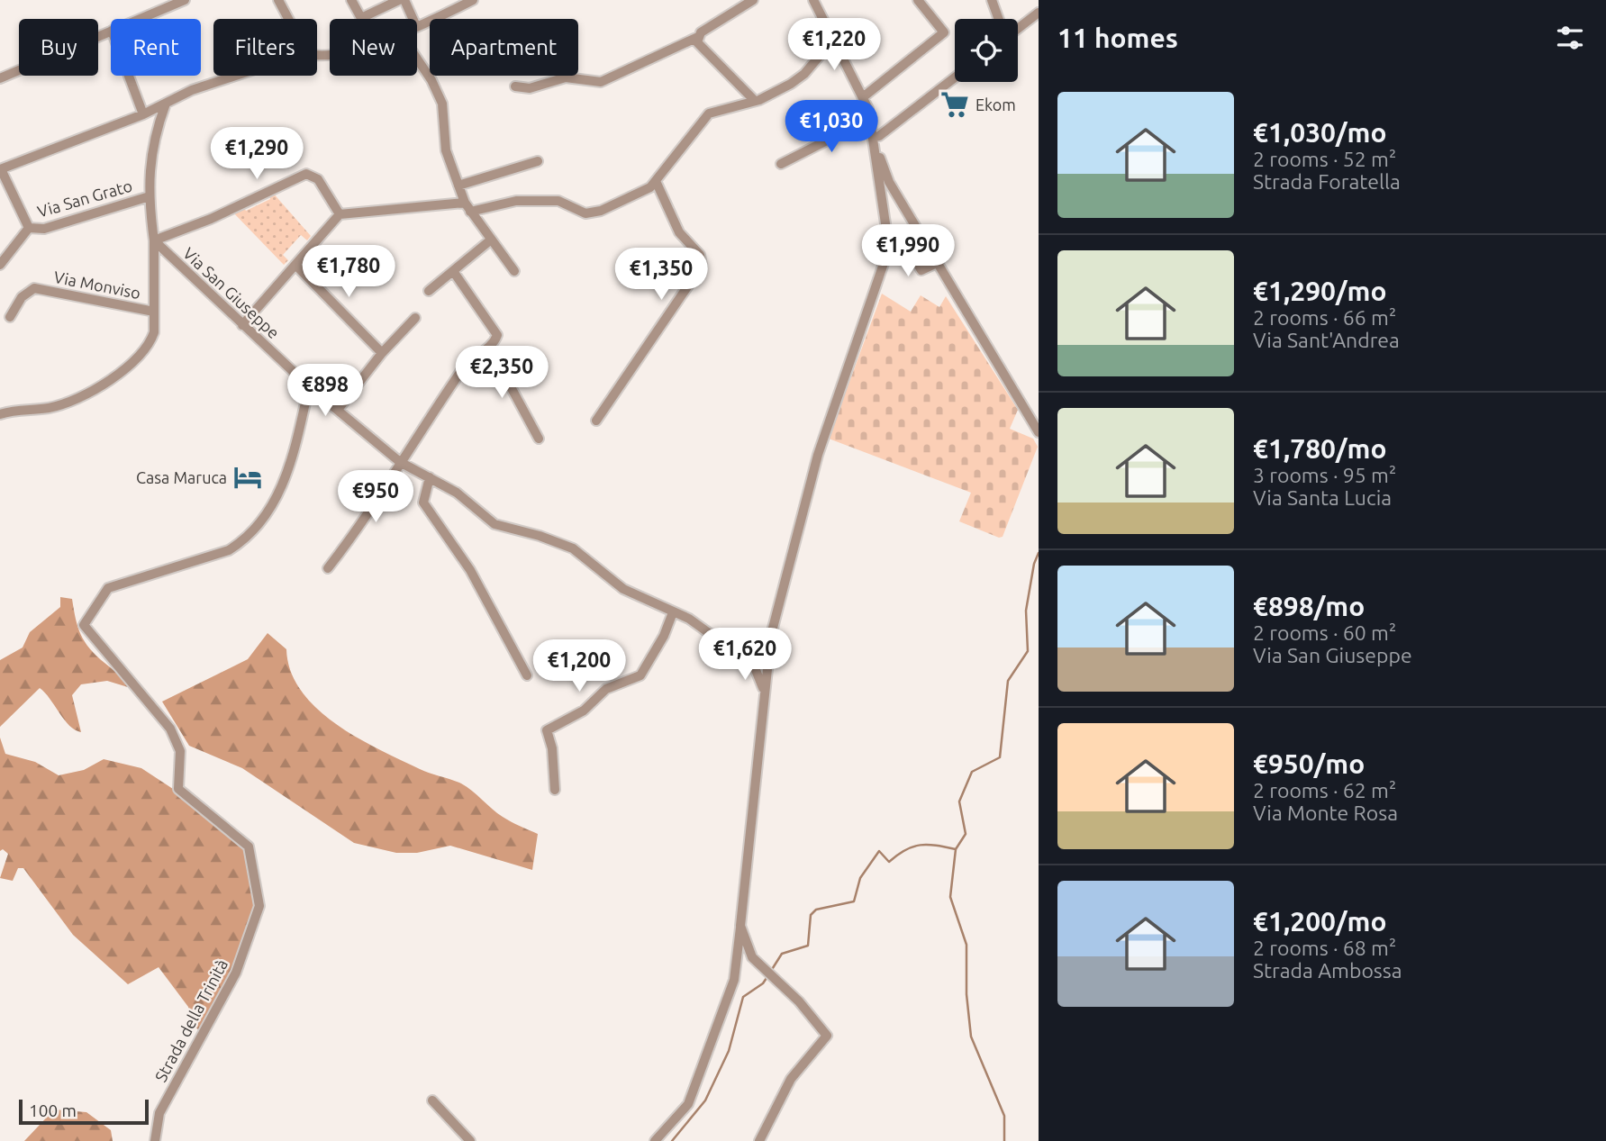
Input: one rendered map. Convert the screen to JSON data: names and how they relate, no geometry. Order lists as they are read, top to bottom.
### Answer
{
  "streets": {
    "street": [
      "Via San Grato",
      "Via Monviso",
      "Via San Giuseppe",
      "Strada della Trinità"
    ]
  },
  "crossings": [
    ["Via San Giuseppe", "Strada della Trinità"]
  ],
  "places": {
    "supermarket": ["Ekom"],
    "hotel": ["Casa Maruca"]
  },
  "scale_bar": "100 m",
  "page": {
    "heading": "11 homes",
    "price": [
      "€1,220",
      "€1,030",
      "€1,290",
      "€1,990",
      "€1,780",
      "€1,350",
      "€2,350",
      "€898",
      "€950",
      "€1,620",
      "€1,200"
    ],
    "chip": [
      "Buy",
      "Rent",
      "Filters",
      "New",
      "Apartment"
    ],
    "list": [
      {
        "name": "€1,030/mo",
        "note": "2 rooms · 52 m² · Strada Foratella"
      },
      {
        "name": "€1,290/mo",
        "note": "2 rooms · 66 m² · Via Sant'Andrea"
      },
      {
        "name": "€1,780/mo",
        "note": "3 rooms · 95 m² · Via Santa Lucia"
      },
      {
        "name": "€898/mo",
        "note": "2 rooms · 60 m² · Via San Giuseppe"
      },
      {
        "name": "€950/mo",
        "note": "2 rooms · 62 m² · Via Monte Rosa"
      },
      {
        "name": "€1,200/mo",
        "note": "2 rooms · 68 m² · Strada Ambossa"
      }
    ],
    "scale": "100 m"
  }
}
